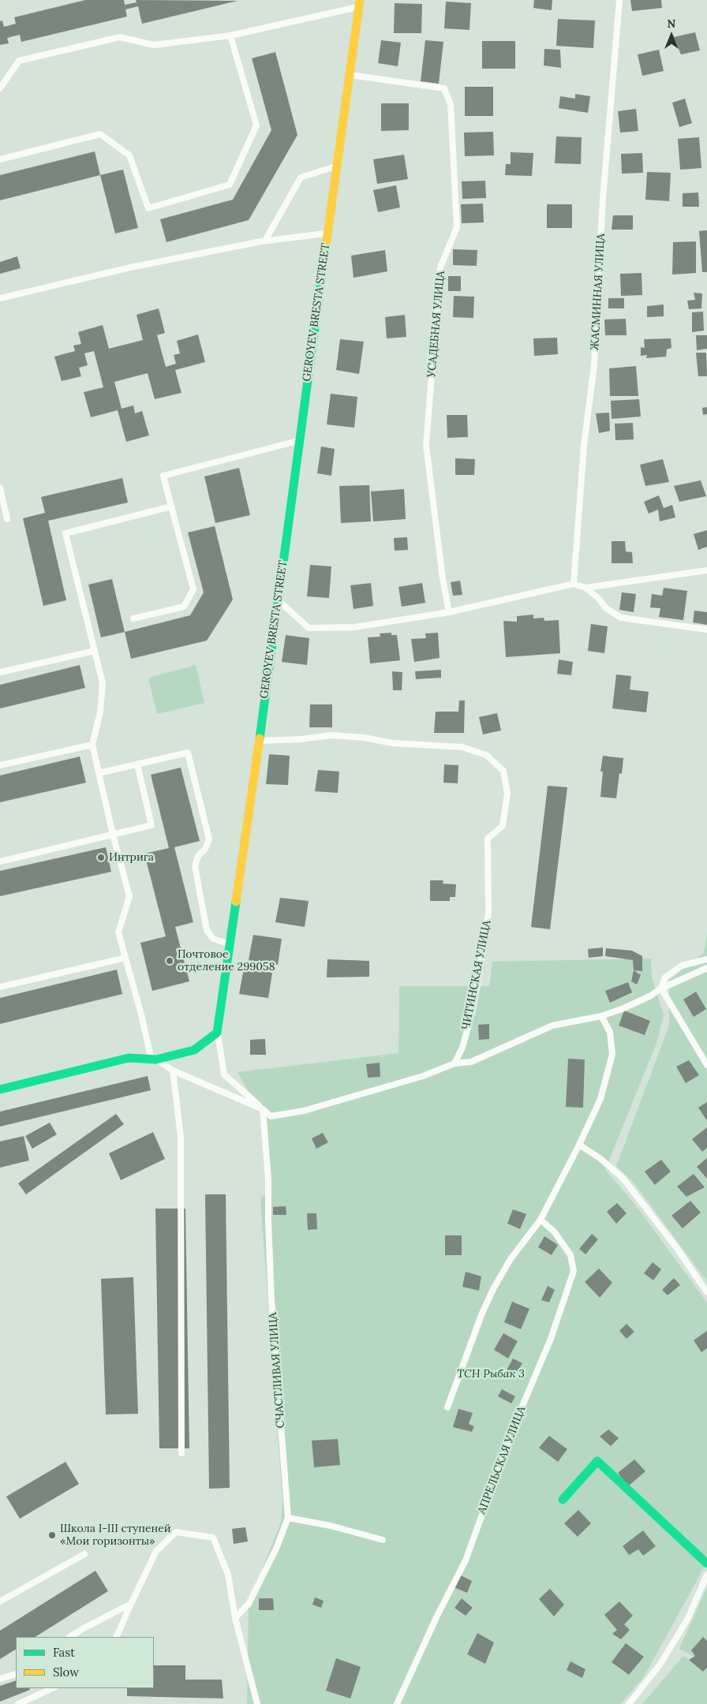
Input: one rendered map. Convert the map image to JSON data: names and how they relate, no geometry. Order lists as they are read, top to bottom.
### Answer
{
  "streets": {
    "street": ["GEROYEV BRESTA STREET"],
    "lane": [
      "ЖАСМИННАЯ УЛИЦА",
      "УСАДЕБНАЯ УЛИЦА",
      "ЧИТИНСКАЯ УЛИЦА",
      "СЧАСТЛИВАЯ УЛИЦА",
      "АПРЕЛЬСКАЯ УЛИЦА"
    ]
  },
  "crossings": [
    ["GEROYEV BRESTA STREET", "УСАДЕБНАЯ УЛИЦА"],
    ["GEROYEV BRESTA STREET", "ЧИТИНСКАЯ УЛИЦА"]
  ],
  "parks": ["ТСН Рыбак 3"],
  "places": ["Интрига", "Почтовое отделение 299058", "Школа I-III ступеней «Мои горизонты»"],
  "legend": ["Fast", "Slow"],
  "north": "top"
}
